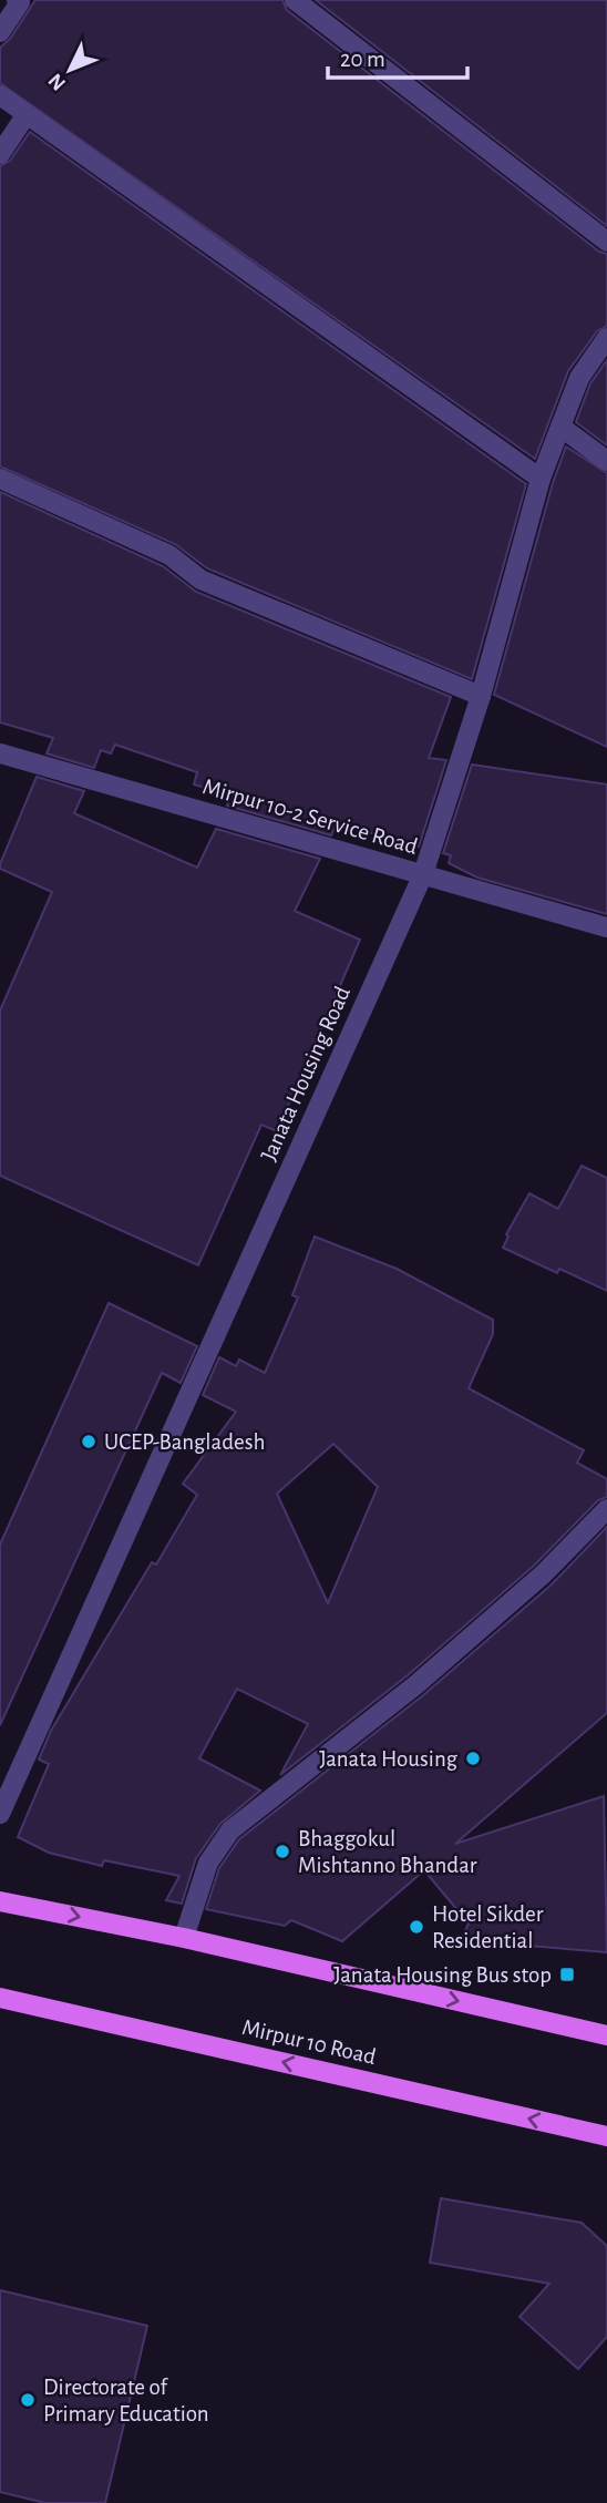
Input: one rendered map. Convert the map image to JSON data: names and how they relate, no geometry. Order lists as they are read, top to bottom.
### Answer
{
  "streets": {
    "main road": ["Mirpur 10 Road"],
    "street": ["Mirpur 10-2 Service Road", "Janata Housing Road"]
  },
  "crossings": [
    ["Mirpur 10-2 Service Road", "Janata Housing Road"]
  ],
  "places": {
    "other": [
      "UCEP-Bangladesh",
      "Janata Housing",
      "Bhaggokul Mishtanno Bhandar",
      "Hotel Sikder Residential",
      "Directorate of Primary Education"
    ],
    "transit": ["Janata Housing Bus stop"]
  },
  "scale_bar": "20 m",
  "north": "bottom left"
}
